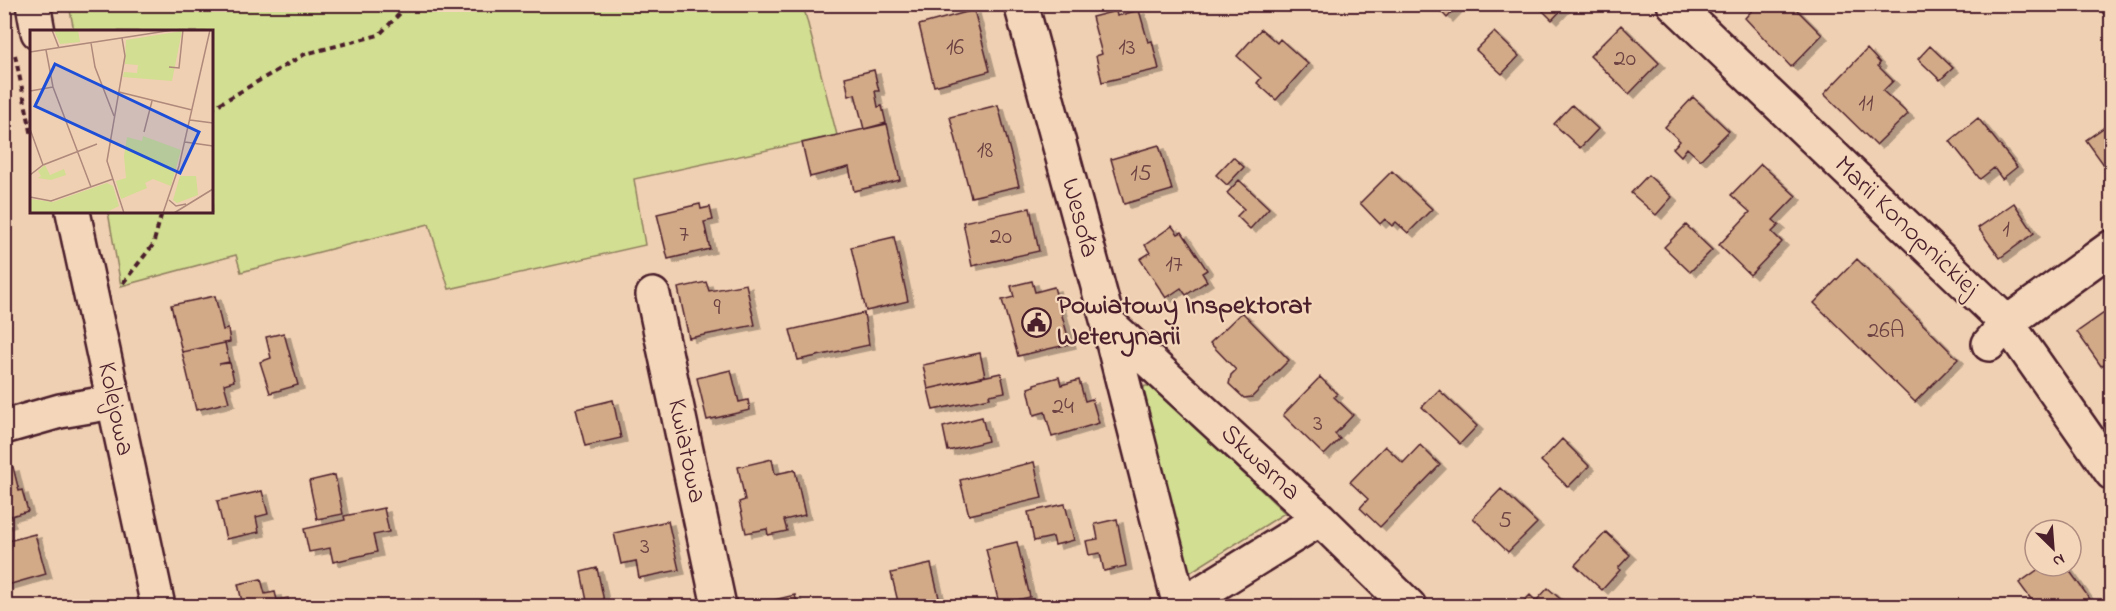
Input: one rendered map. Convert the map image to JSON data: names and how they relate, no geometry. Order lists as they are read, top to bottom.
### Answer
{
  "streets": {
    "street": [
      "Wesoła",
      "Marii Konopnickiej",
      "Kolejowa",
      "Kwiatowa",
      "Skwarna"
    ]
  },
  "crossings": [
    ["Wesoła", "Skwarna"]
  ],
  "places": {
    "public building": ["Powiatowy Inspektorat Weterynarii"]
  },
  "house_numbers": [
    "16",
    "13",
    "20",
    "11",
    "18",
    "15",
    "1",
    "7",
    "20",
    "17",
    "9",
    "26A",
    "24",
    "3",
    "5",
    "3"
  ],
  "north": "bottom right"
}
